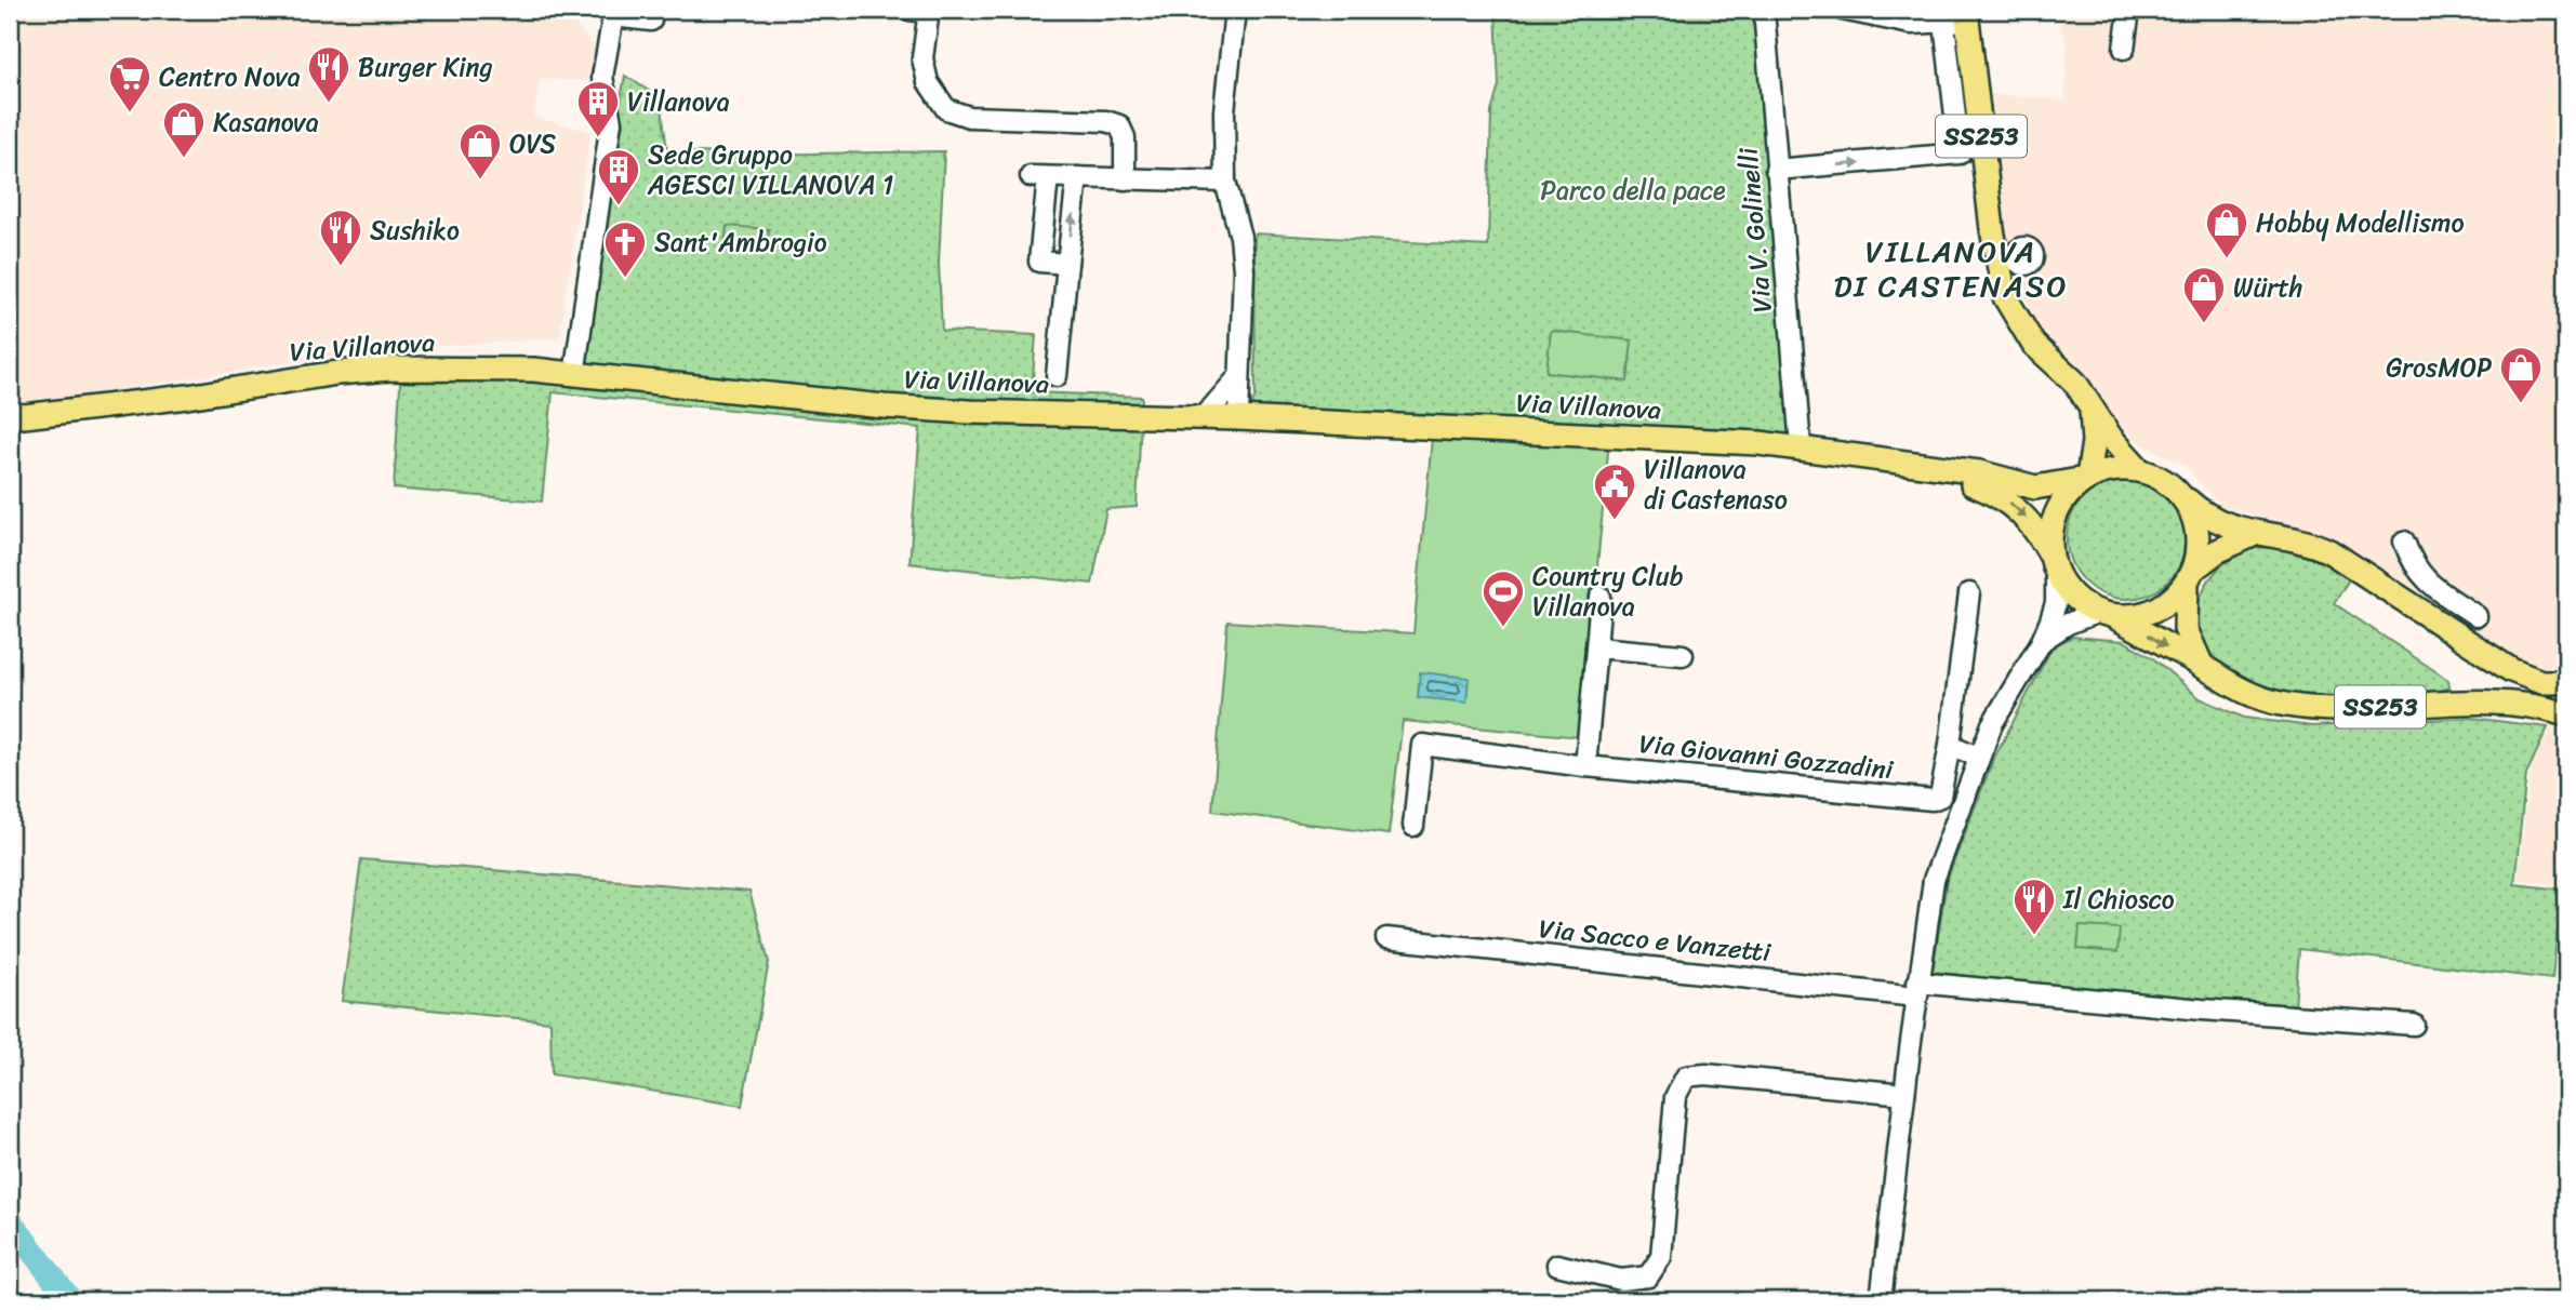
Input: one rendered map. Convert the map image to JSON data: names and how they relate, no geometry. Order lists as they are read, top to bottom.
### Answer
{
  "streets": {
    "main road": ["SS253", "Via Villanova"],
    "street": ["Via V. Golinelli", "Via Giovanni Gozzadini", "Via Sacco e Vanzetti"]
  },
  "crossings": [
    ["SS253", "Via Villanova"],
    ["Via V. Golinelli", "Via Villanova"]
  ],
  "districts": ["VILLANOVA DI CASTENASO"],
  "parks": ["Parco della pace"],
  "places": {
    "restaurant": ["Burger King", "Sushiko", "Il Chiosco"],
    "supermarket": ["Centro Nova"],
    "building": ["Villanova", "Sede Gruppo AGESCI VILLANOVA 1"],
    "shop": [
      "Kasanova",
      "OVS",
      "Hobby Modellismo",
      "Würth",
      "GrosMOP"
    ],
    "church": ["Sant'Ambrogio"],
    "public building": ["Villanova di Castenaso"],
    "sports": ["Country Club Villanova"]
  }
}
